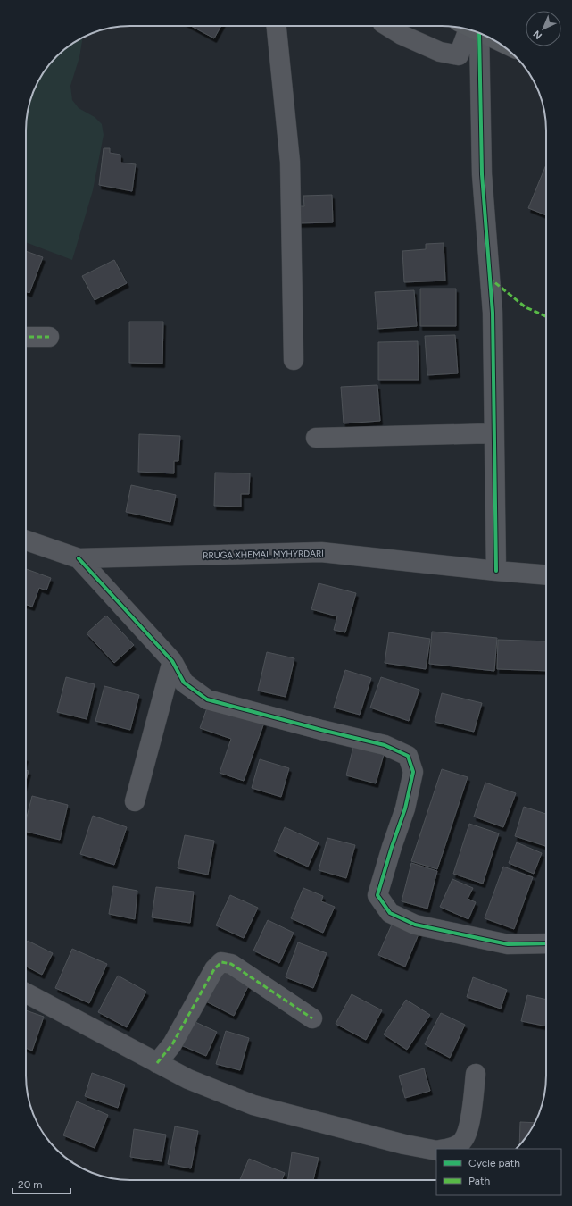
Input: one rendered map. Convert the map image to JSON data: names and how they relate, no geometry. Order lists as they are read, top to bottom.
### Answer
{
  "streets": {
    "street": ["RRUGA XHEMAL MYHYRDARI"]
  },
  "legend": ["Cycle path", "Path"],
  "scale_bar": "20 m",
  "north": "bottom left"
}
